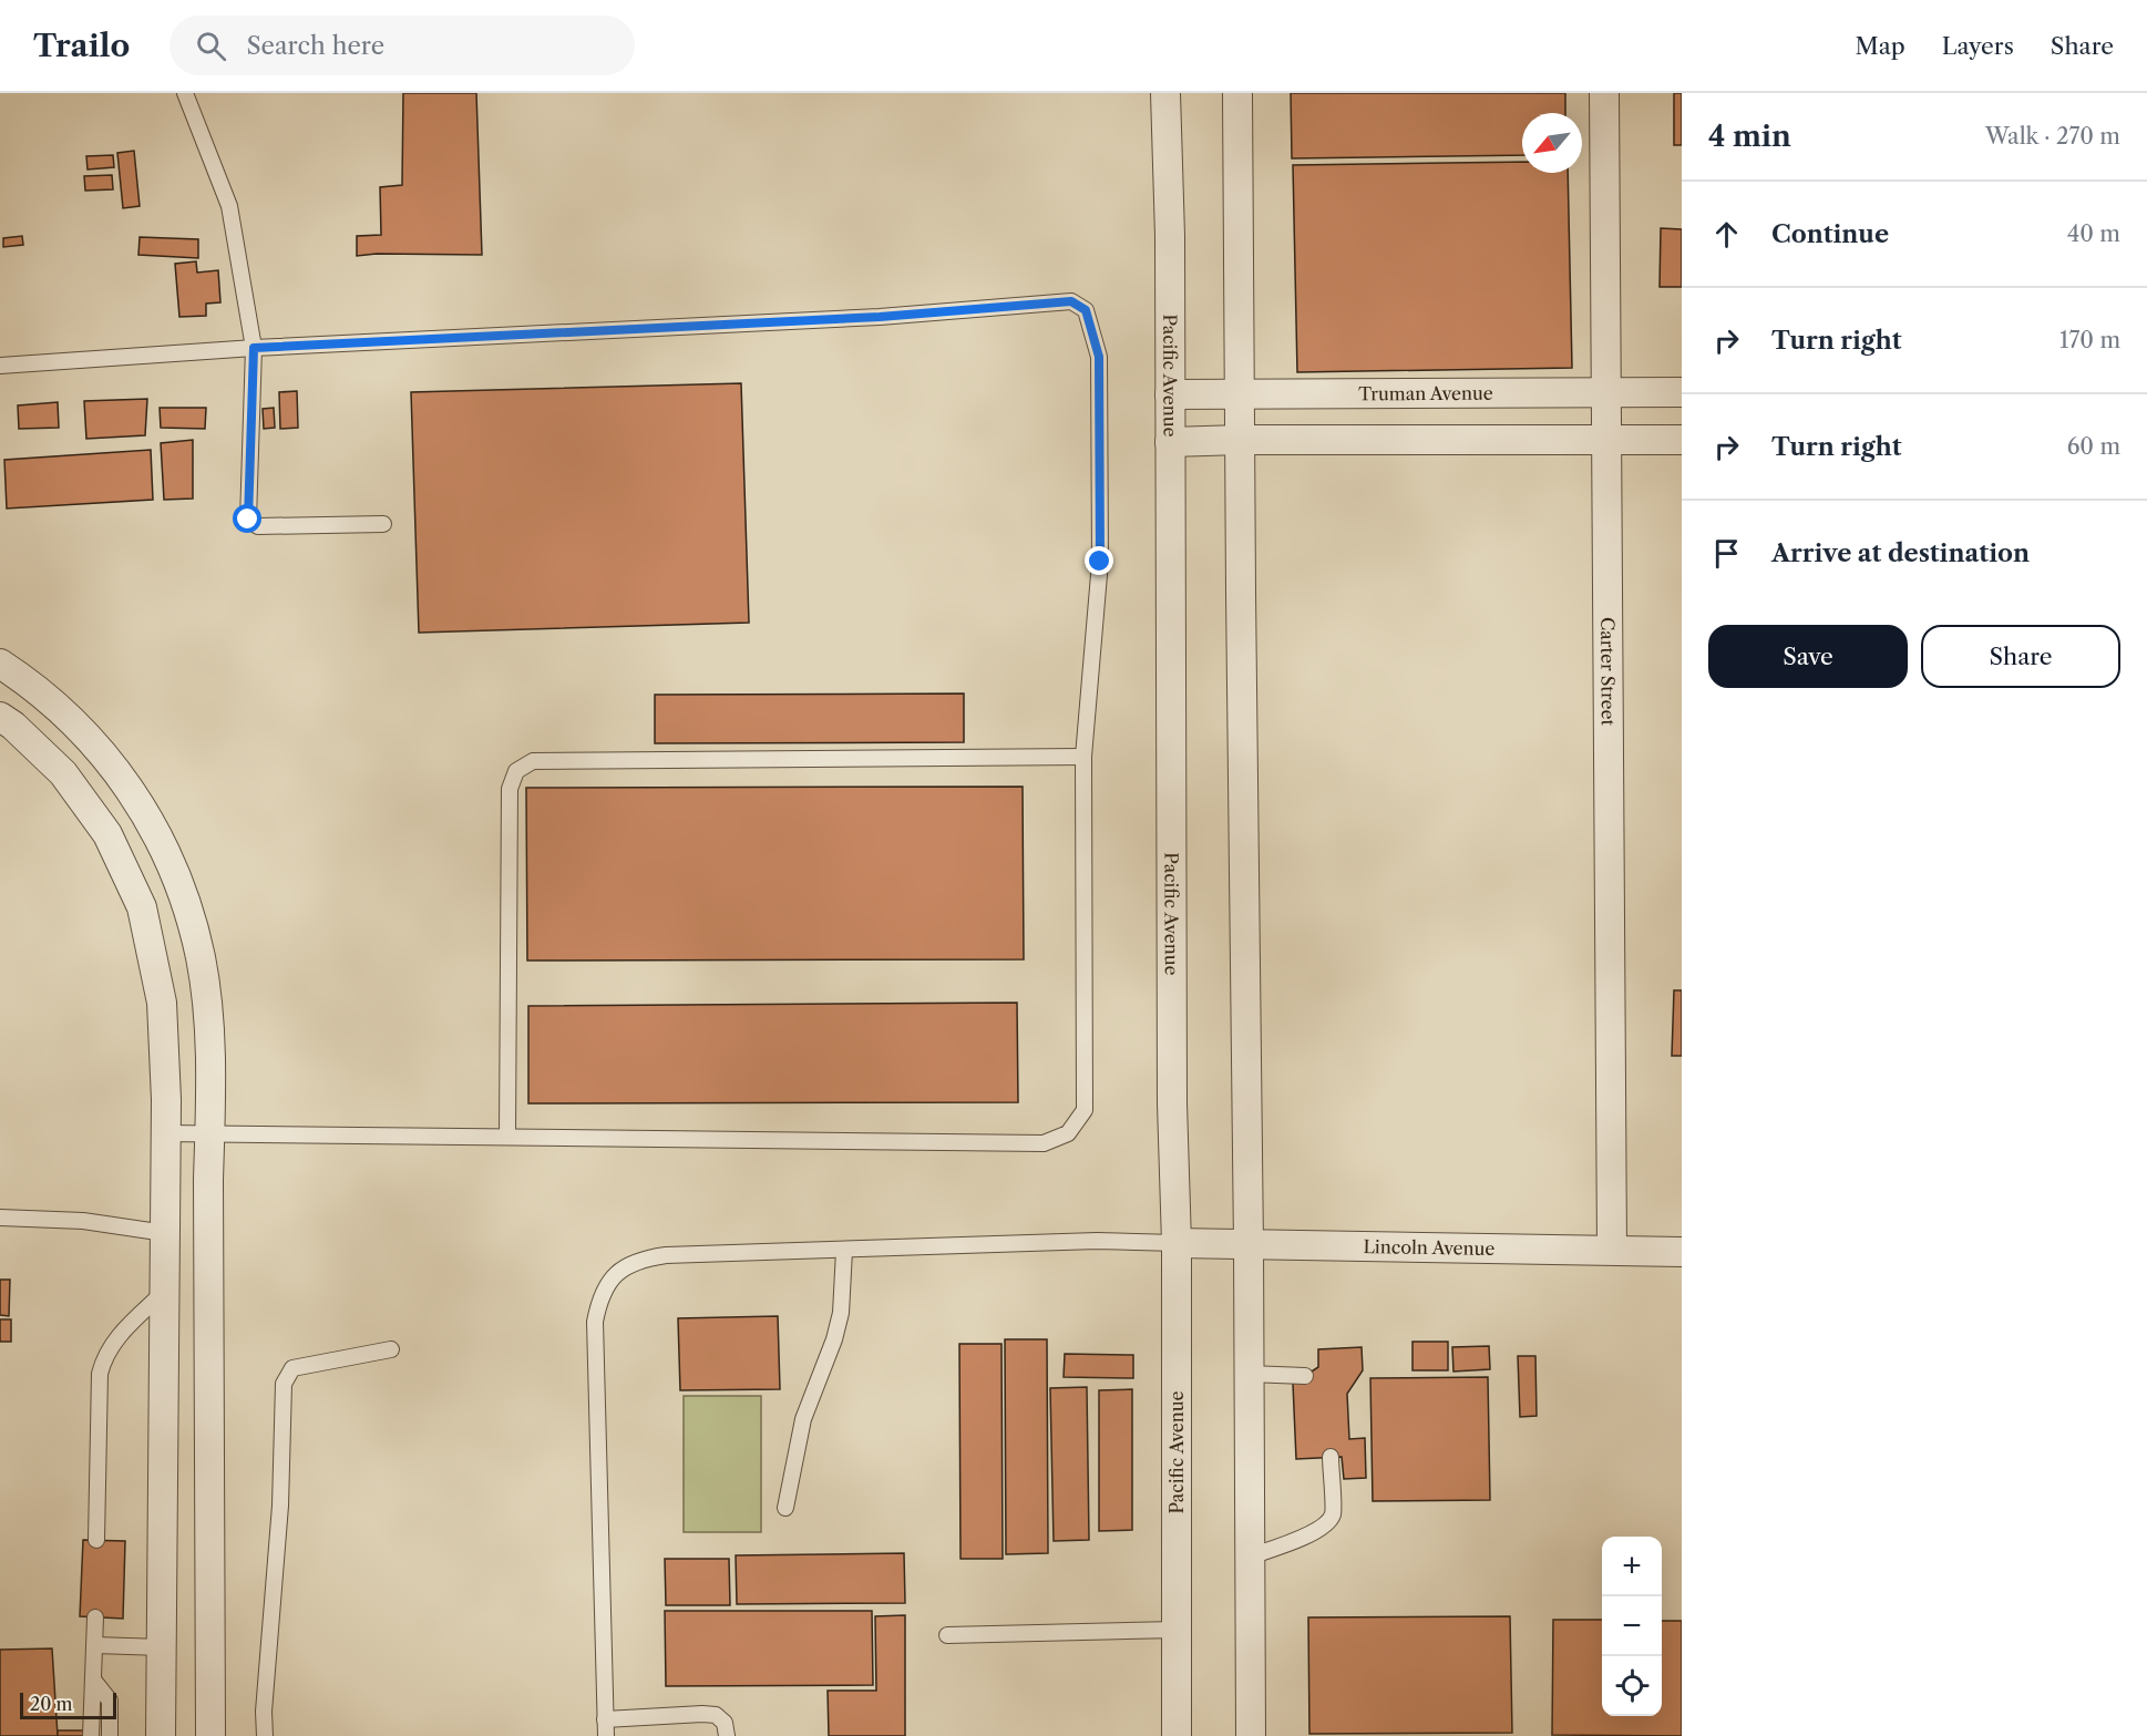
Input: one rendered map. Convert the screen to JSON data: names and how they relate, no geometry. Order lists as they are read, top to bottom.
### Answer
{
  "streets": {
    "street": [
      "Pacific Avenue",
      "Truman Avenue",
      "Carter Street",
      "Lincoln Avenue"
    ]
  },
  "crossings": [
    ["Pacific Avenue", "Truman Avenue"],
    ["Pacific Avenue", "Lincoln Avenue"],
    ["Truman Avenue", "Carter Street"],
    ["Carter Street", "Lincoln Avenue"]
  ],
  "scale_bar": "20 m",
  "north": "bottom left",
  "page": {
    "header": "Trailo",
    "search": "Search here",
    "nav": ["Map", "Layers", "Share"],
    "heading": ["4 min", "Walk · 270 m"],
    "list": [
      ["Continue", "40 m"],
      ["Turn right", "170 m"],
      ["Turn right", "60 m"],
      "Arrive at destination"
    ],
    "buttons": ["Save", "Share"],
    "map_buttons": ["+", "−"],
    "scale": "20 m"
  }
}
